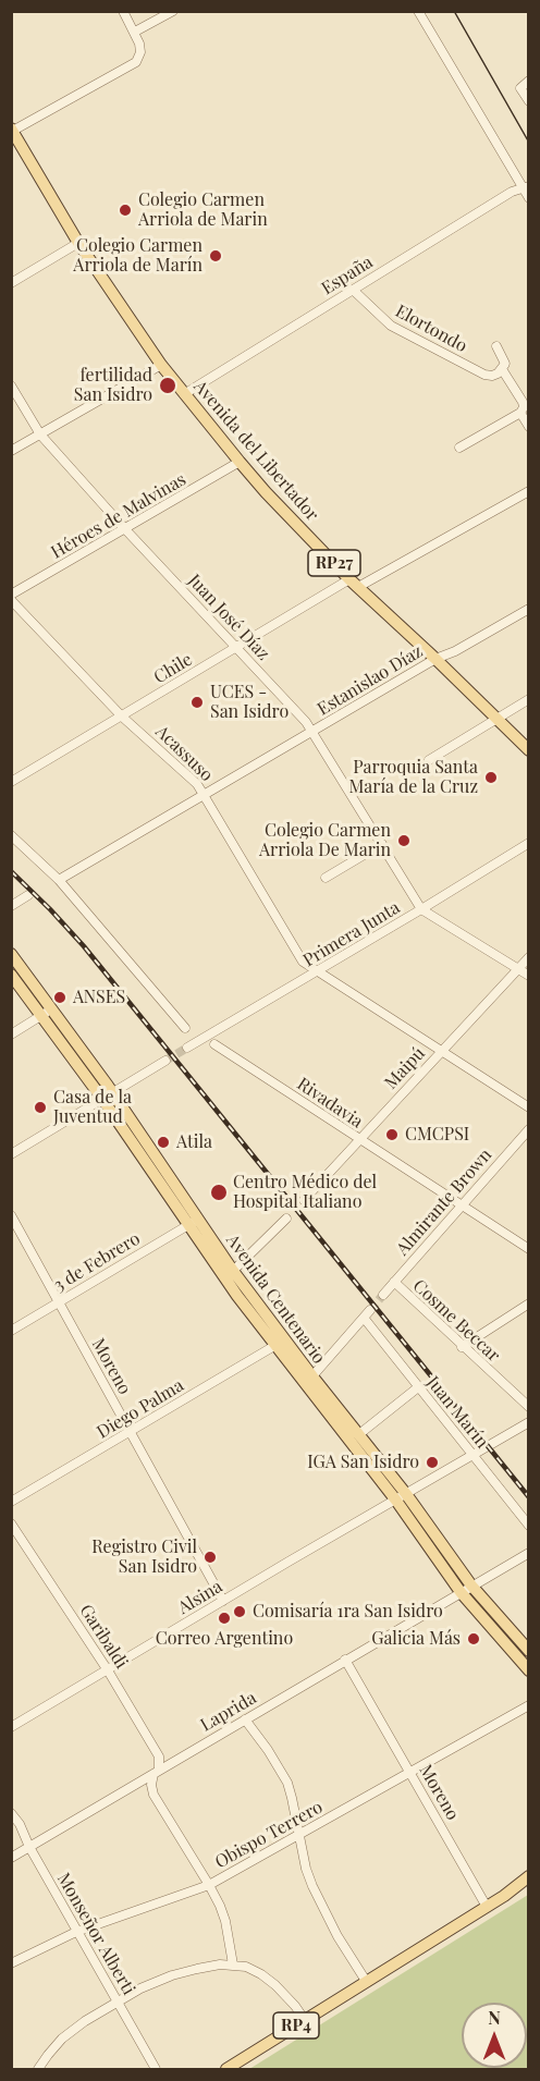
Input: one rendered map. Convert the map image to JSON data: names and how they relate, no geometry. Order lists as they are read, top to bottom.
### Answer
{
  "streets": {
    "main road": [
      "Avenida del Libertador",
      "RP27",
      "Avenida Centenario",
      "RP4"
    ],
    "street": [
      "España",
      "Elortondo",
      "Héroes de Malvinas",
      "Juan José Díaz",
      "Chile",
      "Estanislao Díaz",
      "Acassuso",
      "Primera Junta",
      "Maipú",
      "Rivadavia",
      "Almirante Brown",
      "3 de Febrero",
      "Cosme Beccar",
      "Moreno",
      "Diego Palma",
      "Juan Marín",
      "Alsina",
      "Garibaldi",
      "Laprida",
      "Obispo Terrero",
      "Monseñor Alberti"
    ]
  },
  "crossings": [
    ["España", "Elortondo"],
    ["España", "Avenida del Libertador"],
    ["Avenida del Libertador", "Héroes de Malvinas"],
    ["Avenida del Libertador", "Chile"],
    ["Avenida del Libertador", "Estanislao Díaz"],
    ["Héroes de Malvinas", "Juan José Díaz"],
    ["Juan José Díaz", "Chile"],
    ["Juan José Díaz", "Estanislao Díaz"],
    ["Juan José Díaz", "Primera Junta"],
    ["Juan José Díaz", "Maipú"],
    ["Chile", "Acassuso"],
    ["Estanislao Díaz", "Acassuso"],
    ["Acassuso", "Primera Junta"],
    ["Acassuso", "Maipú"],
    ["Maipú", "Rivadavia"],
    ["Rivadavia", "Almirante Brown"],
    ["Almirante Brown", "Cosme Beccar"],
    ["3 de Febrero", "Avenida Centenario"],
    ["3 de Febrero", "Moreno"],
    ["Avenida Centenario", "Diego Palma"],
    ["Avenida Centenario", "Alsina"],
    ["Avenida Centenario", "Laprida"],
    ["Moreno", "Diego Palma"],
    ["Moreno", "Alsina"],
    ["Moreno", "Laprida"],
    ["Moreno", "Obispo Terrero"],
    ["Moreno", "RP4"],
    ["Juan Marín", "Alsina"],
    ["Alsina", "Garibaldi"],
    ["Garibaldi", "Laprida"],
    ["Garibaldi", "Obispo Terrero"],
    ["Laprida", "Monseñor Alberti"],
    ["Obispo Terrero", "Monseñor Alberti"]
  ],
  "places": [
    "Colegio Carmen Arriola de Marin",
    "Colegio Carmen Arriola de Marín",
    "fertilidad San Isidro",
    "UCES - San Isidro",
    "Parroquia Santa María de la Cruz",
    "Colegio Carmen Arriola De Marin",
    "ANSES",
    "Casa de la Juventud",
    "CMCPSI",
    "Atila",
    "Centro Médico del Hospital Italiano",
    "IGA San Isidro",
    "Registro Civil San Isidro",
    "Comisaría 1ra San Isidro",
    "Correo Argentino",
    "Galicia Más"
  ],
  "north": "top"
}
